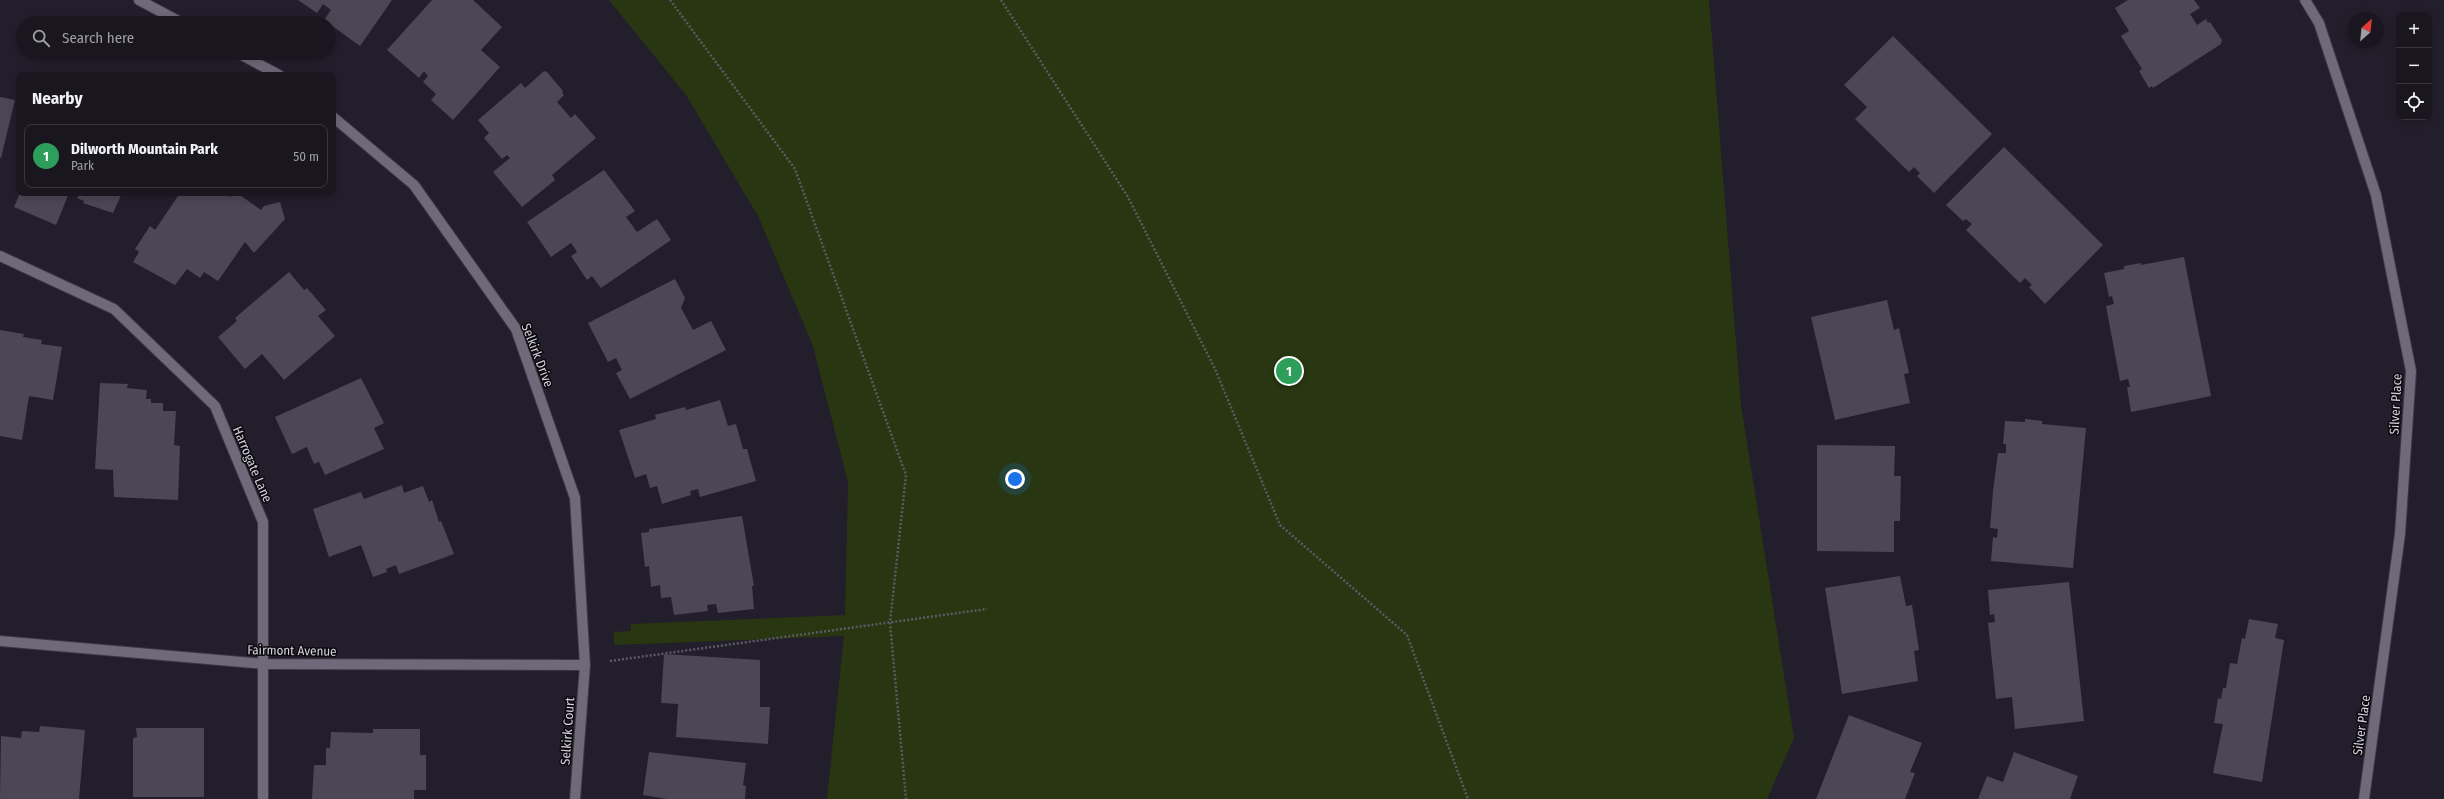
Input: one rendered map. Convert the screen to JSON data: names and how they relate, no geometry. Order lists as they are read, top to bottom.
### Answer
{
  "streets": {
    "street": [
      "Selkirk Drive",
      "Silver Place",
      "Harrogate Lane",
      "Fairmont Avenue",
      "Selkirk Court"
    ]
  },
  "crossings": [
    ["Selkirk Drive", "Fairmont Avenue"],
    ["Selkirk Drive", "Selkirk Court"],
    ["Harrogate Lane", "Fairmont Avenue"],
    ["Fairmont Avenue", "Selkirk Court"]
  ],
  "north": "top right",
  "page": {
    "map_buttons": ["+", "−"],
    "search": "Search here",
    "heading": "Nearby",
    "list": [
      {
        "mark": "1",
        "name": "Dilworth Mountain Park",
        "note": "Park",
        "value": "50 m"
      }
    ],
    "pins": "1"
  }
}
